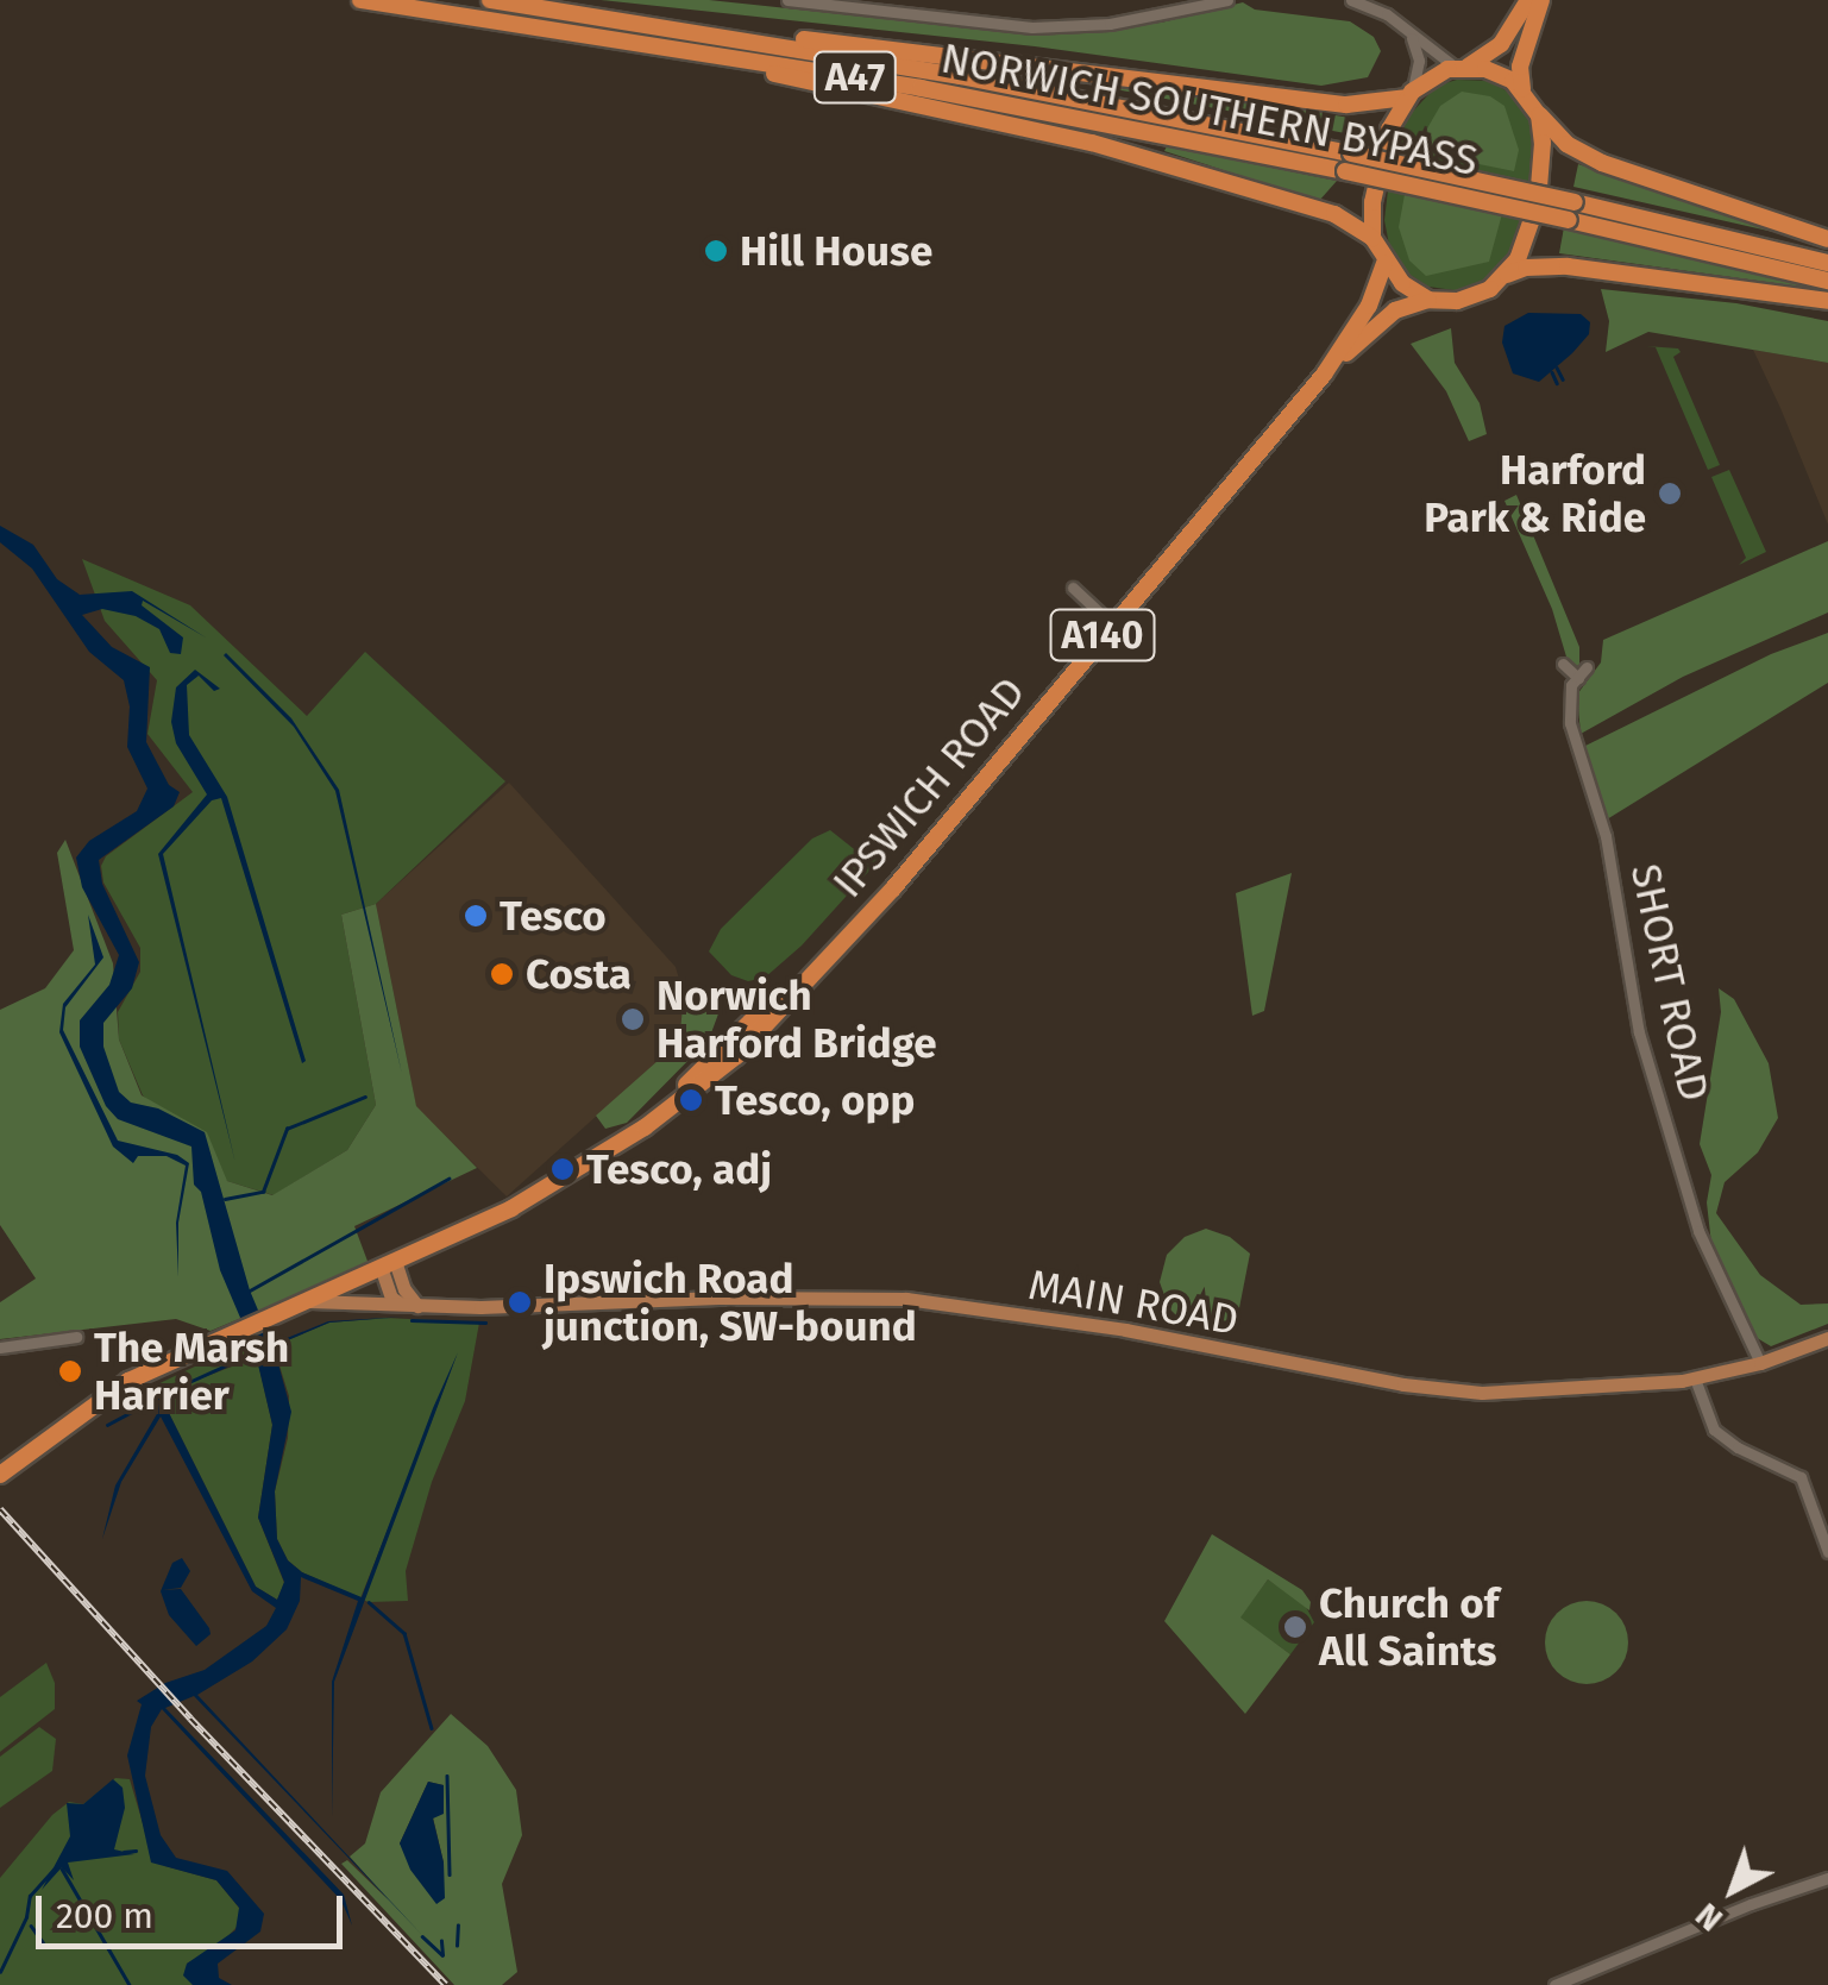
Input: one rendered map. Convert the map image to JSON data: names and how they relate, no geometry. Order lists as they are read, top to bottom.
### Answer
{
  "streets": {
    "highway": [
      "A47",
      "NORWICH SOUTHERN BYPASS",
      "A140",
      "IPSWICH ROAD"
    ],
    "main road": ["MAIN ROAD"],
    "street": ["SHORT ROAD"]
  },
  "crossings": [
    ["A47", "NORWICH SOUTHERN BYPASS"],
    ["A47", "IPSWICH ROAD"],
    ["IPSWICH ROAD", "MAIN ROAD"],
    ["SHORT ROAD", "MAIN ROAD"]
  ],
  "places": [
    "Hill House",
    "Harford Park & Ride",
    "Tesco",
    "Costa",
    "Norwich Harford Bridge",
    "Tesco, opp",
    "Tesco, adj",
    "Ipswich Road junction, SW-bound",
    "The Marsh Harrier",
    "Church of All Saints"
  ],
  "scale_bar": "200 m",
  "north": "bottom left"
}
